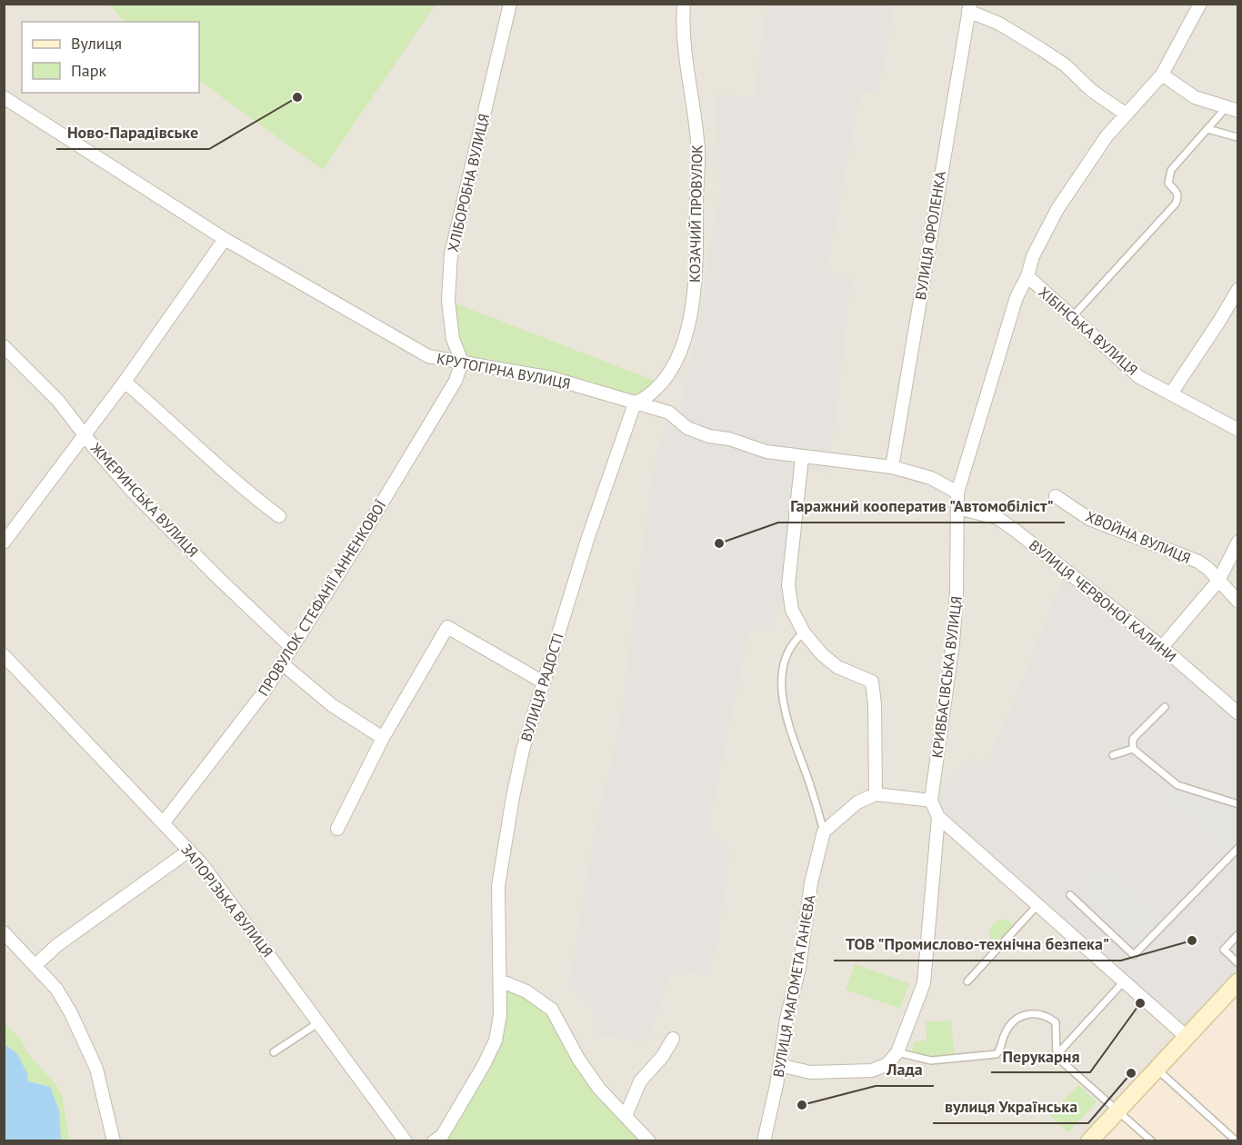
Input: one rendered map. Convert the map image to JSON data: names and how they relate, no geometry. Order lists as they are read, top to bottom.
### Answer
{
  "streets": {
    "street": [
      "ХЛІБОРОБНА ВУЛИЦЯ",
      "КОЗАЧИЙ ПРОВУЛОК",
      "ВУЛИЦЯ ФРОЛЕНКА",
      "ХІБІНСЬКА ВУЛИЦЯ",
      "КРУТОГІРНА ВУЛИЦЯ",
      "ЖМЕРИНСЬКА ВУЛИЦЯ",
      "ХВОЙНА ВУЛИЦЯ",
      "ПРОВУЛОК СТЕФАНІЇ АННЕНКОВОЇ",
      "ВУЛИЦЯ ЧЕРВОНОЇ КАЛИНИ",
      "КРИВБАСІВСЬКА ВУЛИЦЯ",
      "ВУЛИЦЯ РАДОСТІ",
      "ЗАПОРІЗЬКА ВУЛИЦЯ",
      "ВУЛИЦЯ МАГОМЕТА ГАНІЄВА"
    ]
  },
  "crossings": [
    ["ХЛІБОРОБНА ВУЛИЦЯ", "КРУТОГІРНА ВУЛИЦЯ"],
    ["ХЛІБОРОБНА ВУЛИЦЯ", "ПРОВУЛОК СТЕФАНІЇ АННЕНКОВОЇ"],
    ["КОЗАЧИЙ ПРОВУЛОК", "КРУТОГІРНА ВУЛИЦЯ"],
    ["КОЗАЧИЙ ПРОВУЛОК", "ВУЛИЦЯ РАДОСТІ"],
    ["ВУЛИЦЯ ФРОЛЕНКА", "КРУТОГІРНА ВУЛИЦЯ"],
    ["ХІБІНСЬКА ВУЛИЦЯ", "КРИВБАСІВСЬКА ВУЛИЦЯ"],
    ["КРУТОГІРНА ВУЛИЦЯ", "ПРОВУЛОК СТЕФАНІЇ АННЕНКОВОЇ"],
    ["КРУТОГІРНА ВУЛИЦЯ", "КРИВБАСІВСЬКА ВУЛИЦЯ"],
    ["КРУТОГІРНА ВУЛИЦЯ", "ВУЛИЦЯ РАДОСТІ"],
    ["ЖМЕРИНСЬКА ВУЛИЦЯ", "ПРОВУЛОК СТЕФАНІЇ АННЕНКОВОЇ"],
    ["ПРОВУЛОК СТЕФАНІЇ АННЕНКОВОЇ", "ЗАПОРІЗЬКА ВУЛИЦЯ"],
    ["ВУЛИЦЯ ЧЕРВОНОЇ КАЛИНИ", "КРИВБАСІВСЬКА ВУЛИЦЯ"]
  ],
  "places": [
    "Ново-Парадівське",
    "Гаражний кооператив \"Автомобіліст\"",
    "ТОВ \"Промислово-технічна безпека\"",
    "Перукарня",
    "вулиця Українська",
    "Лада"
  ],
  "legend": ["Вулиця", "Парк"]
}
